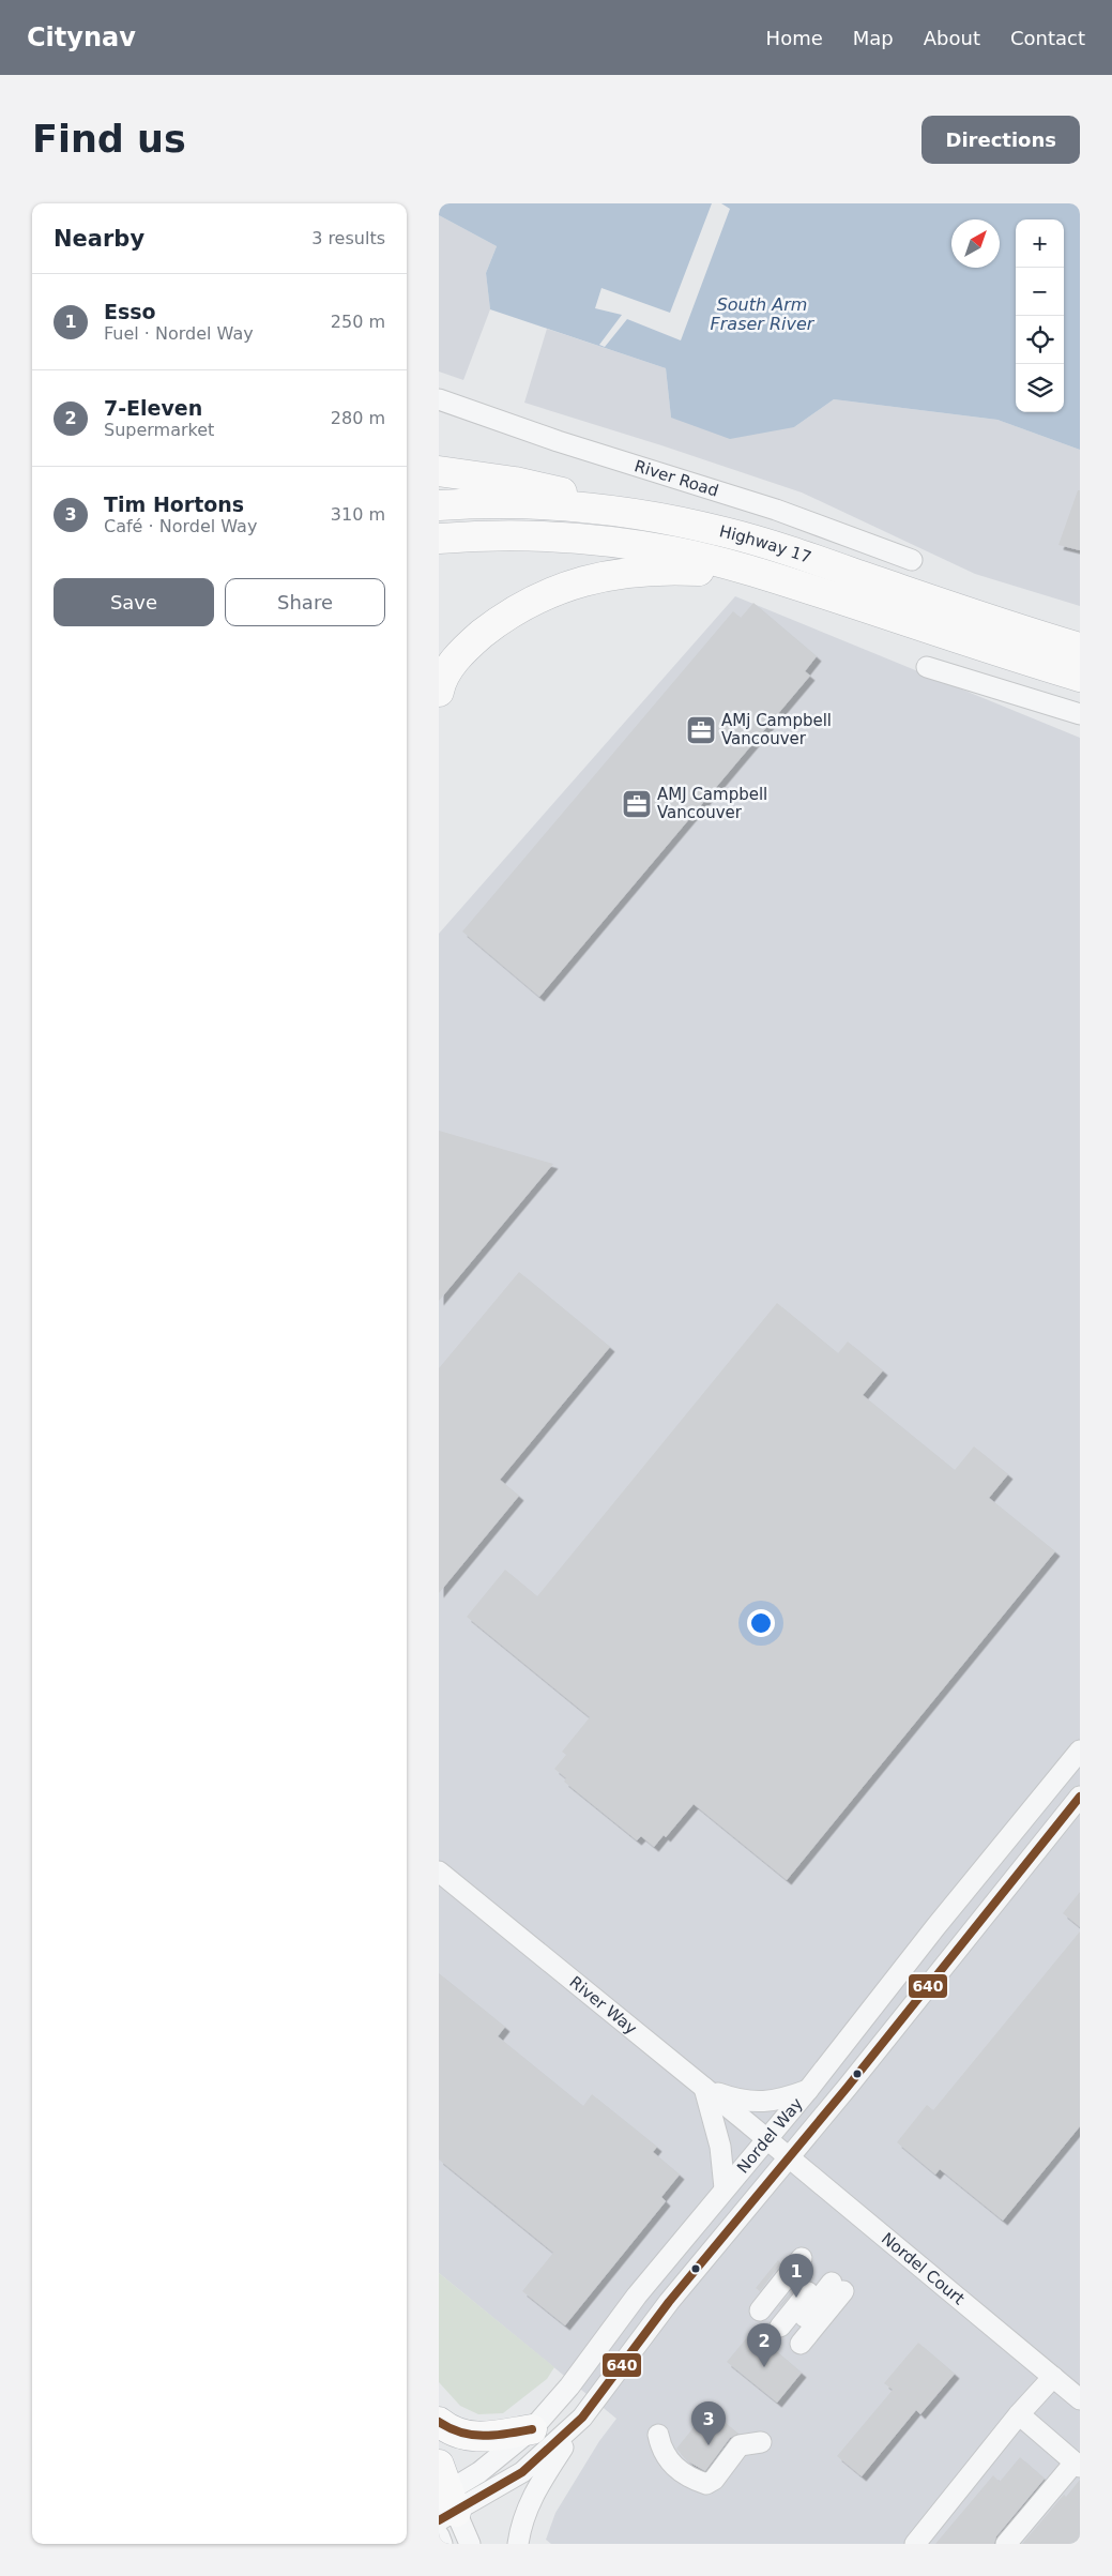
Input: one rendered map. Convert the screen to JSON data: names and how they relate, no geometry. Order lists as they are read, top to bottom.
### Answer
{
  "streets": {
    "highway": ["Highway 17"],
    "street": [
      "River Road",
      "River Way",
      "Nordel Way",
      "Nordel Court"
    ]
  },
  "crossings": [
    ["River Way", "Nordel Way"],
    ["River Way", "Nordel Court"],
    ["Nordel Way", "Nordel Court"]
  ],
  "water": ["South Arm Fraser River"],
  "places": {
    "office": ["AMj Campbell Vancouver", "AMJ Campbell Vancouver"]
  },
  "lines": ["transit line 640"],
  "north": "top right",
  "page": {
    "header": "Citynav",
    "nav": [
      "Home",
      "Map",
      "About",
      "Contact"
    ],
    "buttons": [
      "Directions",
      ["Save", "Share"]
    ],
    "title": "Find us",
    "heading": ["Nearby", "3 results"],
    "map_buttons": ["+", "−"],
    "list": [
      {
        "mark": "1",
        "name": "Esso",
        "note": "Fuel · Nordel Way",
        "value": "250 m"
      },
      {
        "mark": "2",
        "name": "7-Eleven",
        "note": "Supermarket",
        "value": "280 m"
      },
      {
        "mark": "3",
        "name": "Tim Hortons",
        "note": "Café · Nordel Way",
        "value": "310 m"
      }
    ],
    "pins": ["1", "2", "3"]
  }
}
